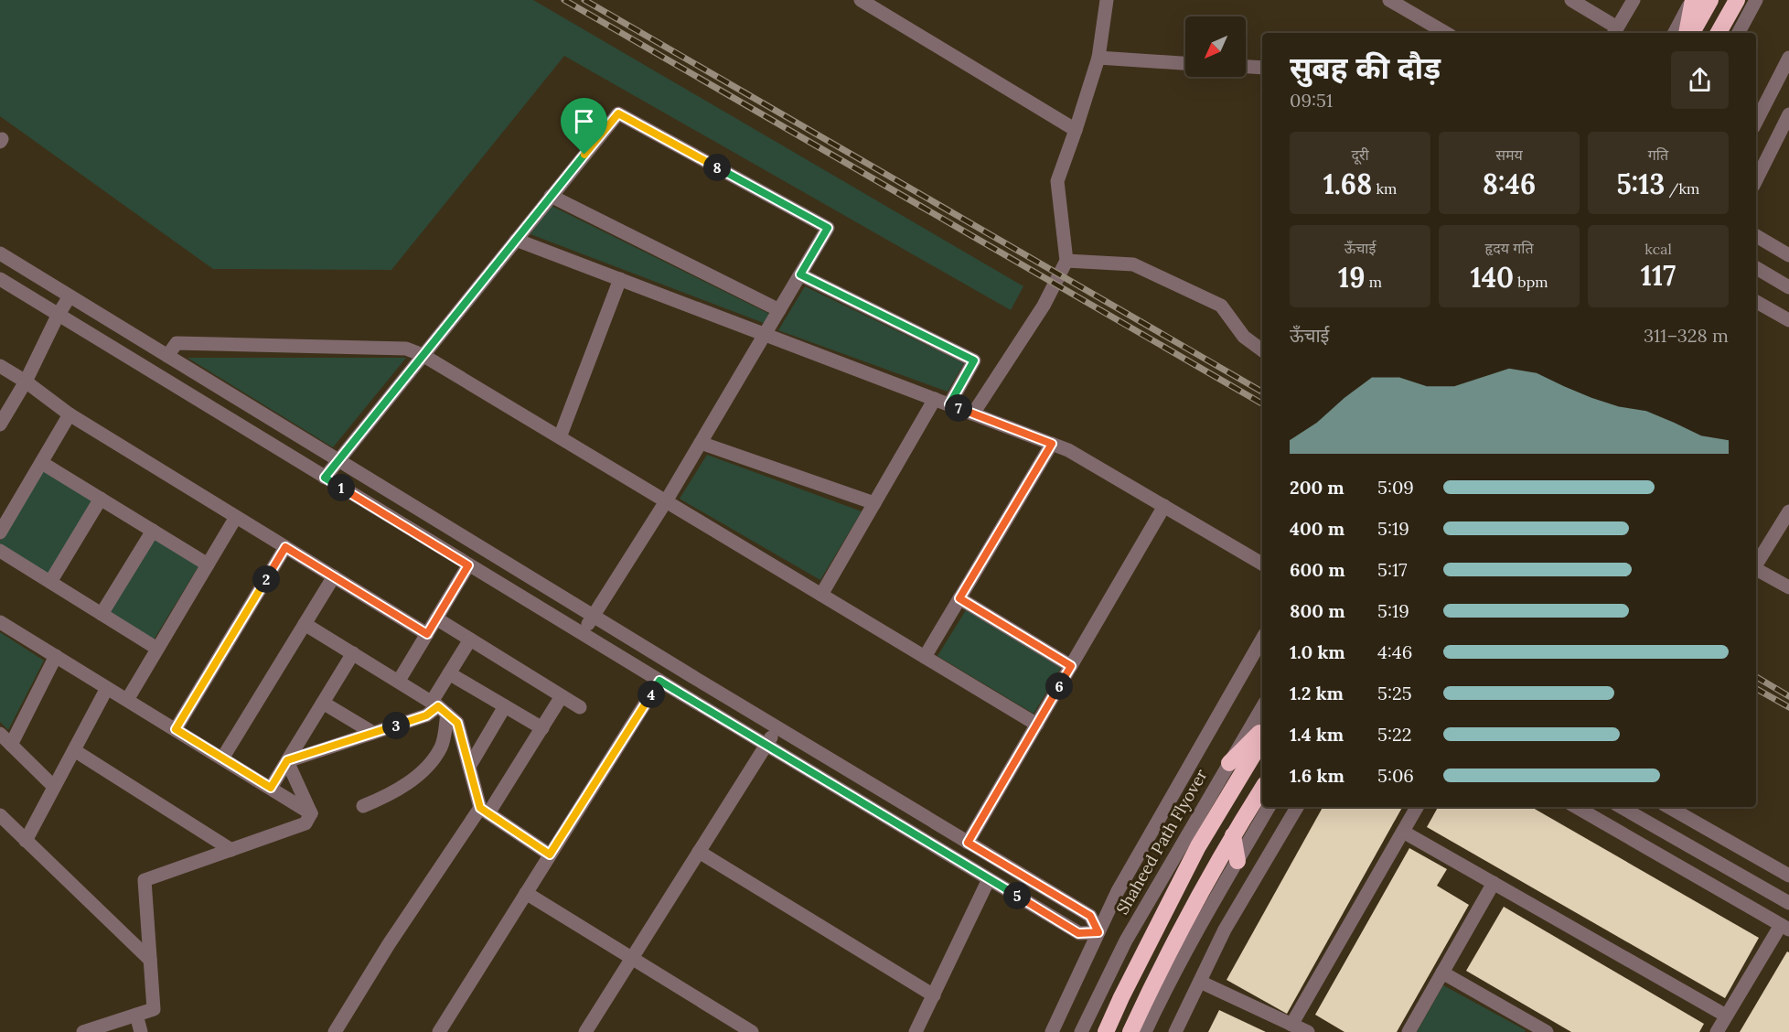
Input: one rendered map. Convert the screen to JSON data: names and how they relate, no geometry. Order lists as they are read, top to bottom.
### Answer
{
  "streets": {
    "highway": ["Shaheed Path Flyover"]
  },
  "north": "bottom left",
  "page": {
    "heading": ["सुबह की दौड़", "09:51"],
    "stats": [
      ["दूरी", "1.68 km"],
      ["समय", "8:46"],
      ["गति", "5:13 /km"],
      ["ऊँचाई", "19 m"],
      ["हृदय गति", "140 bpm"],
      ["kcal", "117"]
    ],
    "pins": [
      "8",
      "7",
      "1",
      "2",
      "6",
      "4",
      "3",
      "5"
    ],
    "chart": ["ऊँचाई", "311–328 m"],
    "list": [
      {
        "name": "200 m",
        "note": "5:09"
      },
      {
        "name": "400 m",
        "note": "5:19"
      },
      {
        "name": "600 m",
        "note": "5:17"
      },
      {
        "name": "800 m",
        "note": "5:19"
      },
      {
        "name": "1.0 km",
        "note": "4:46"
      },
      {
        "name": "1.2 km",
        "note": "5:25"
      },
      {
        "name": "1.4 km",
        "note": "5:22"
      },
      {
        "name": "1.6 km",
        "note": "5:06"
      }
    ]
  }
}
